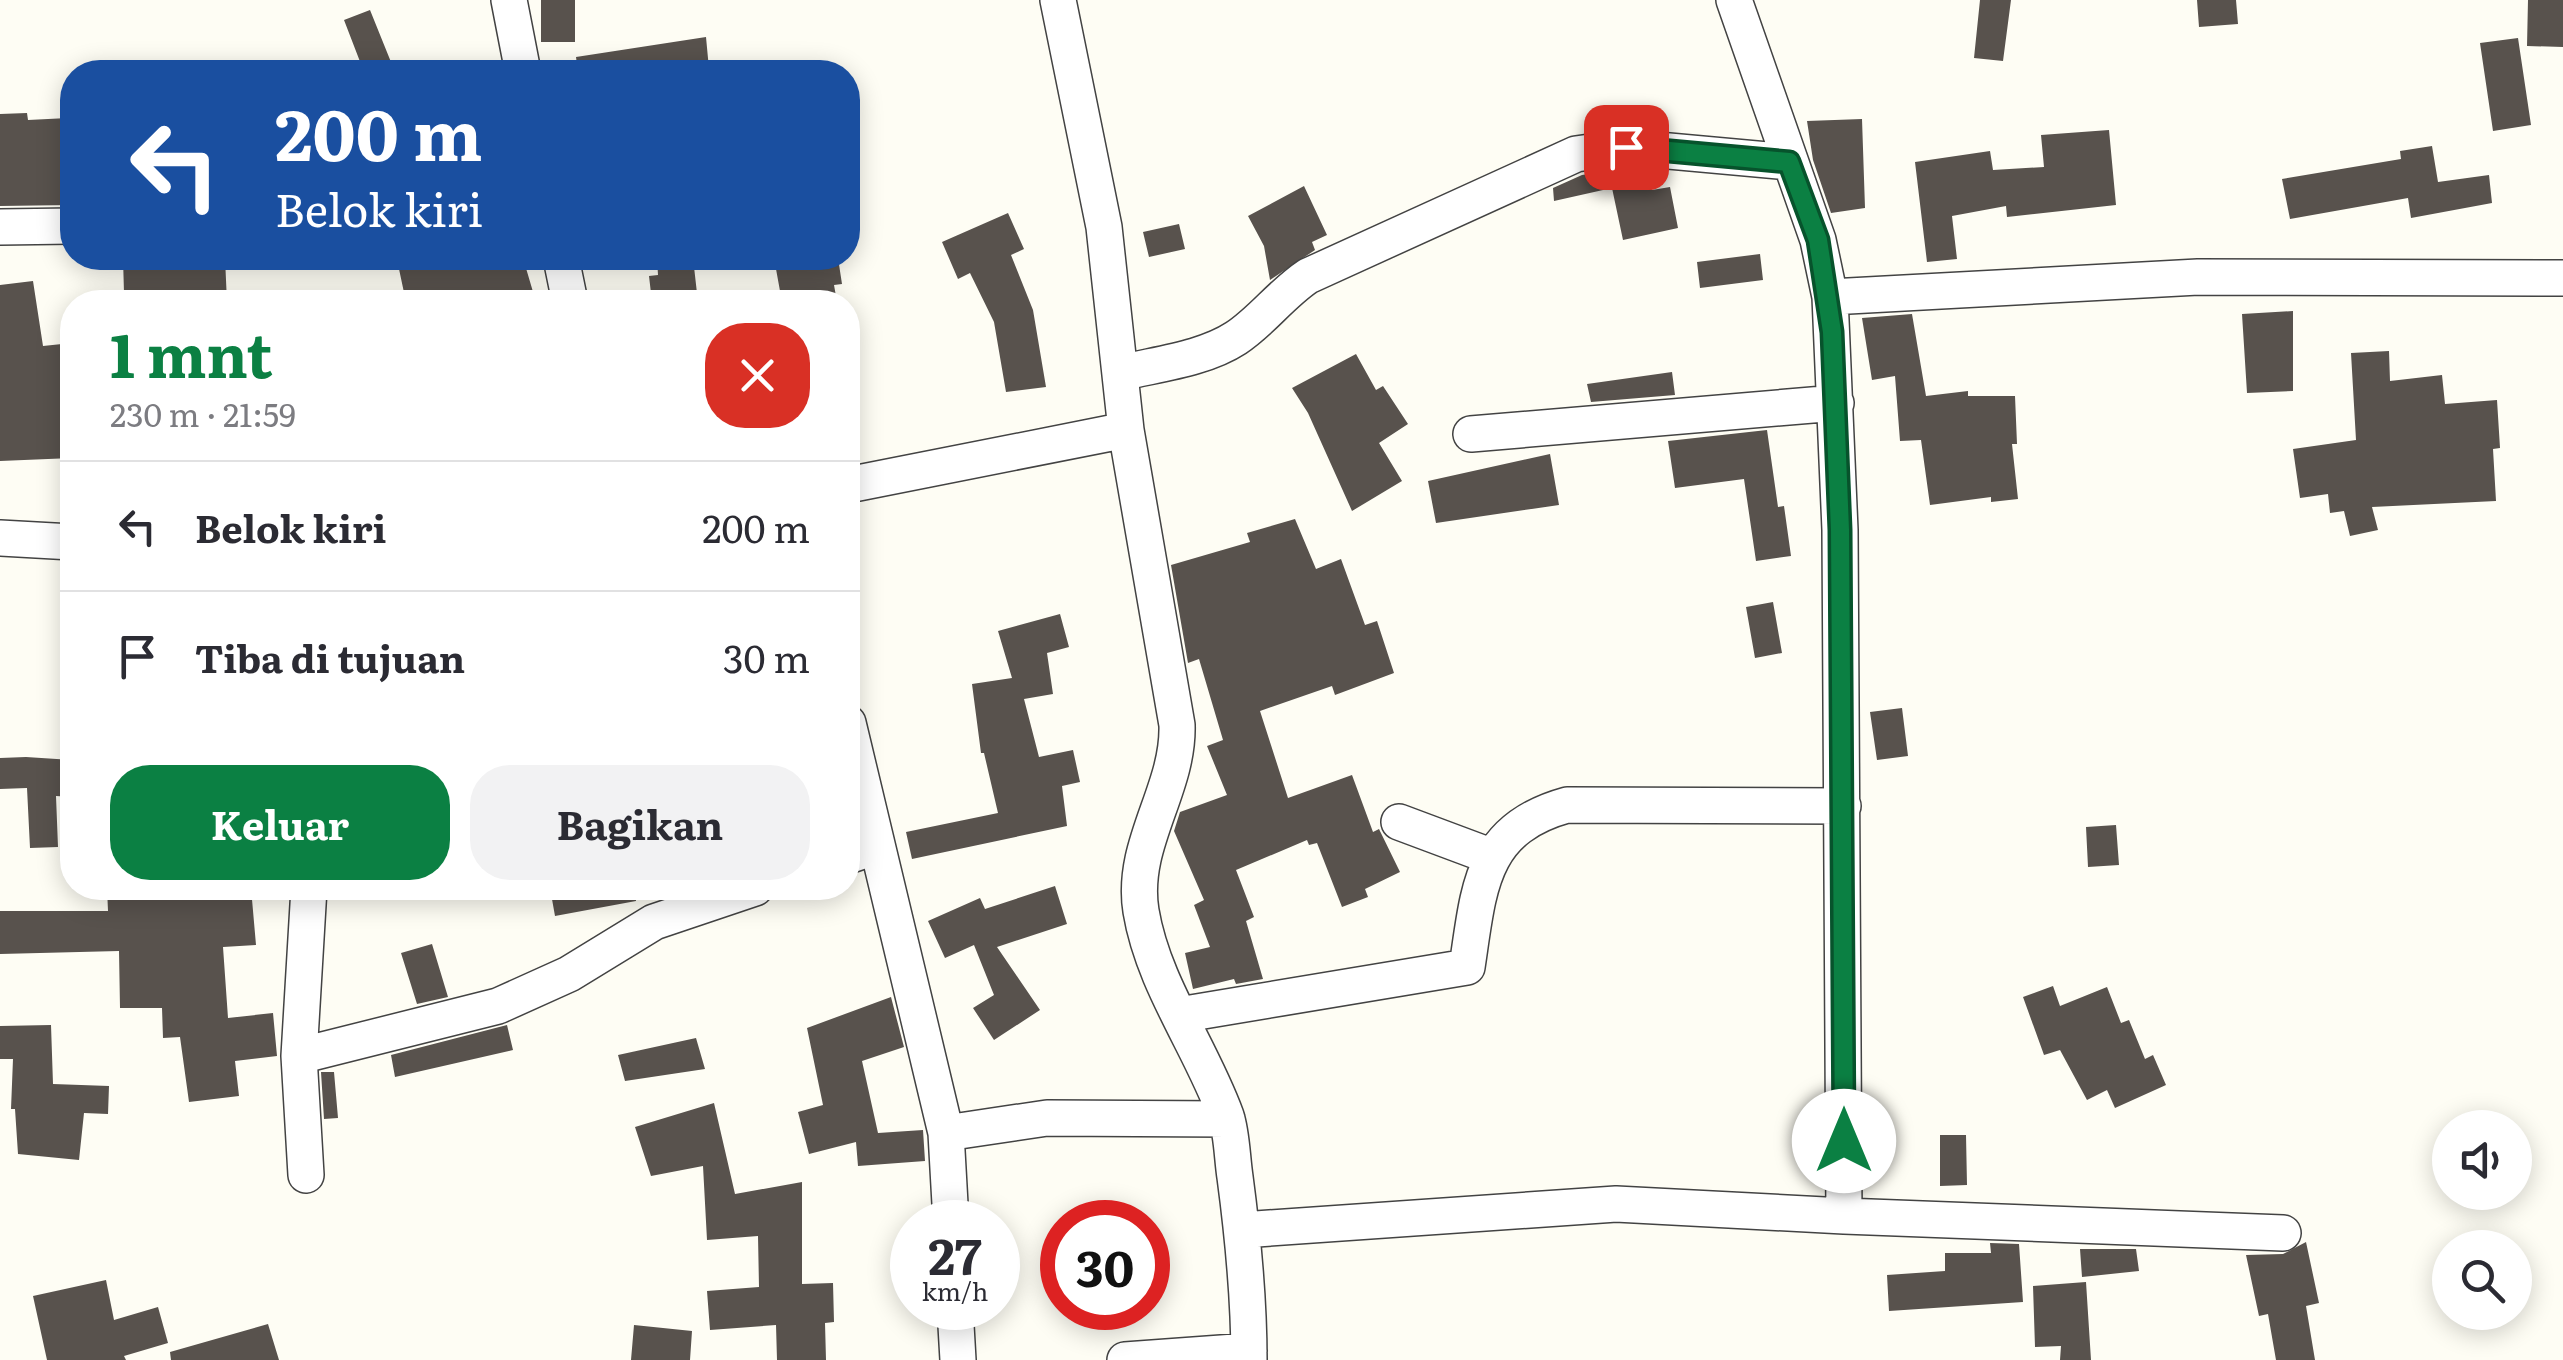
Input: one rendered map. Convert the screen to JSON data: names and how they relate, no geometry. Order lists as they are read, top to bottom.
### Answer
{
  "page": {
    "turn": ["200 m", "Belok kiri"],
    "heading": ["1 mnt", "230 m · 21:59"],
    "list": [
      {
        "name": "Belok kiri",
        "value": "200 m"
      },
      {
        "name": "Tiba di tujuan",
        "value": "30 m"
      }
    ],
    "buttons": ["Keluar", "Bagikan"],
    "speed": "27 km/h",
    "limit": "30"
  }
}
